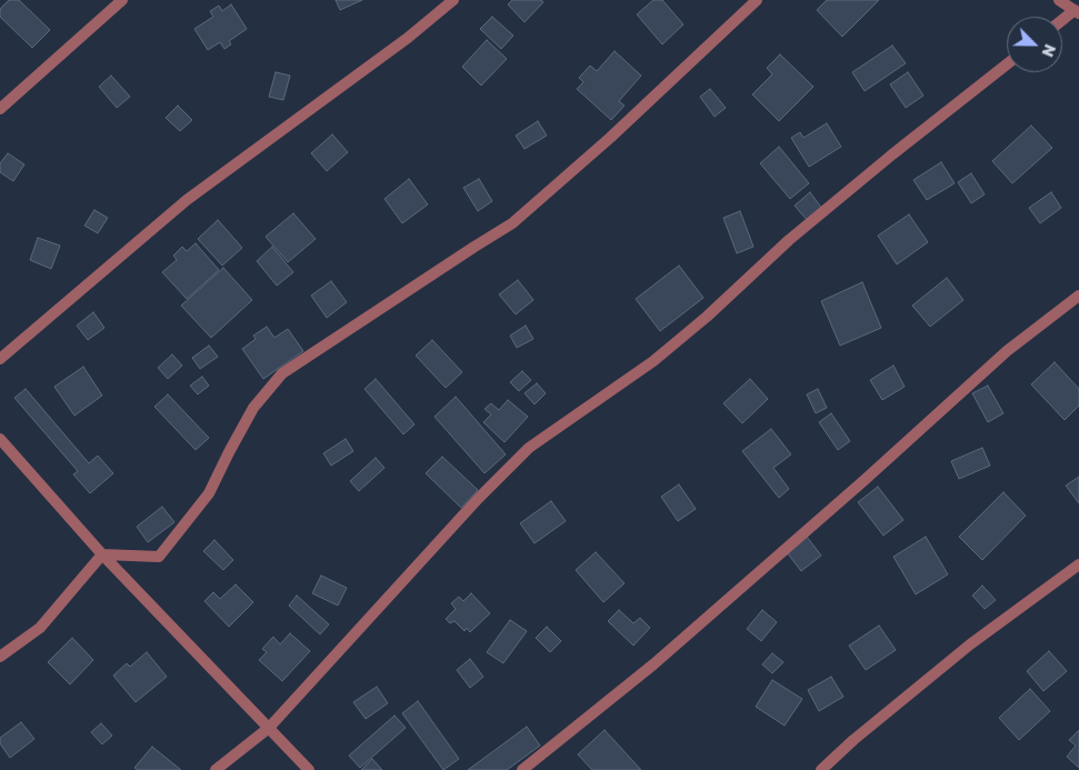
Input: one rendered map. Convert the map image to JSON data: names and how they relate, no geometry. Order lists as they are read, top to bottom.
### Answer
{
  "north": "bottom right"
}
